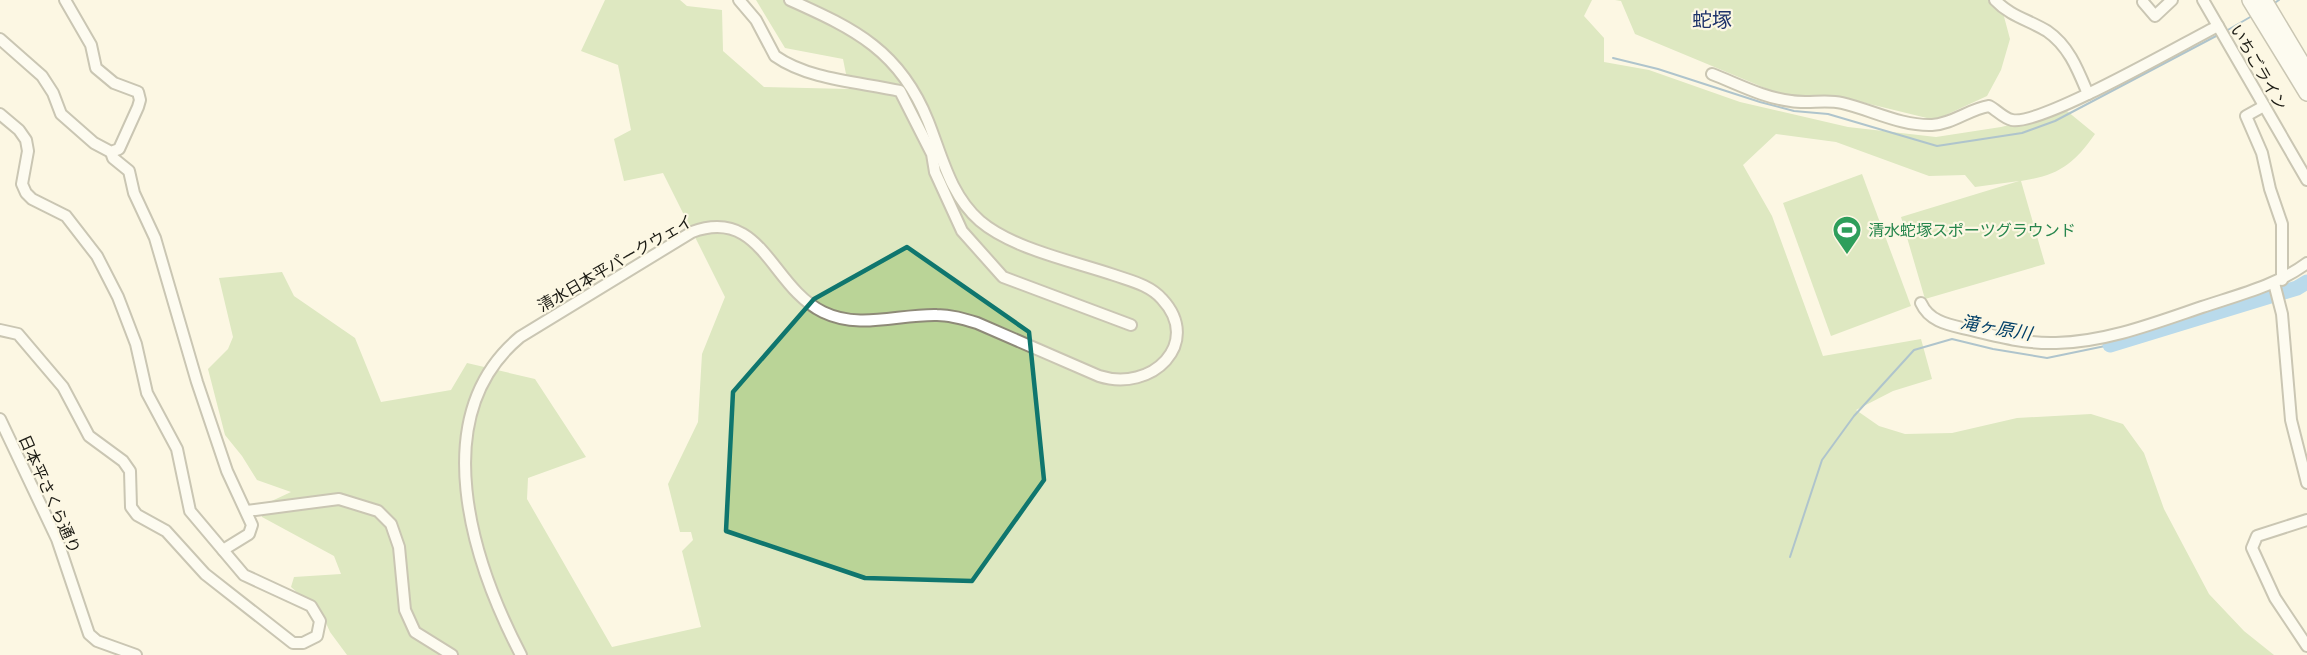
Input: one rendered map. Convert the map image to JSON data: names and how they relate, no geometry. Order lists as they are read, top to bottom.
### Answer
{
  "streets": {
    "street": ["いちごライン", "清水日本平パークウェイ", "日本平さくら通り"]
  },
  "districts": ["蛇塚"],
  "water": ["滝ヶ原川"],
  "places": {
    "sports": ["清水蛇塚スポーツグラウンド"]
  }
}
